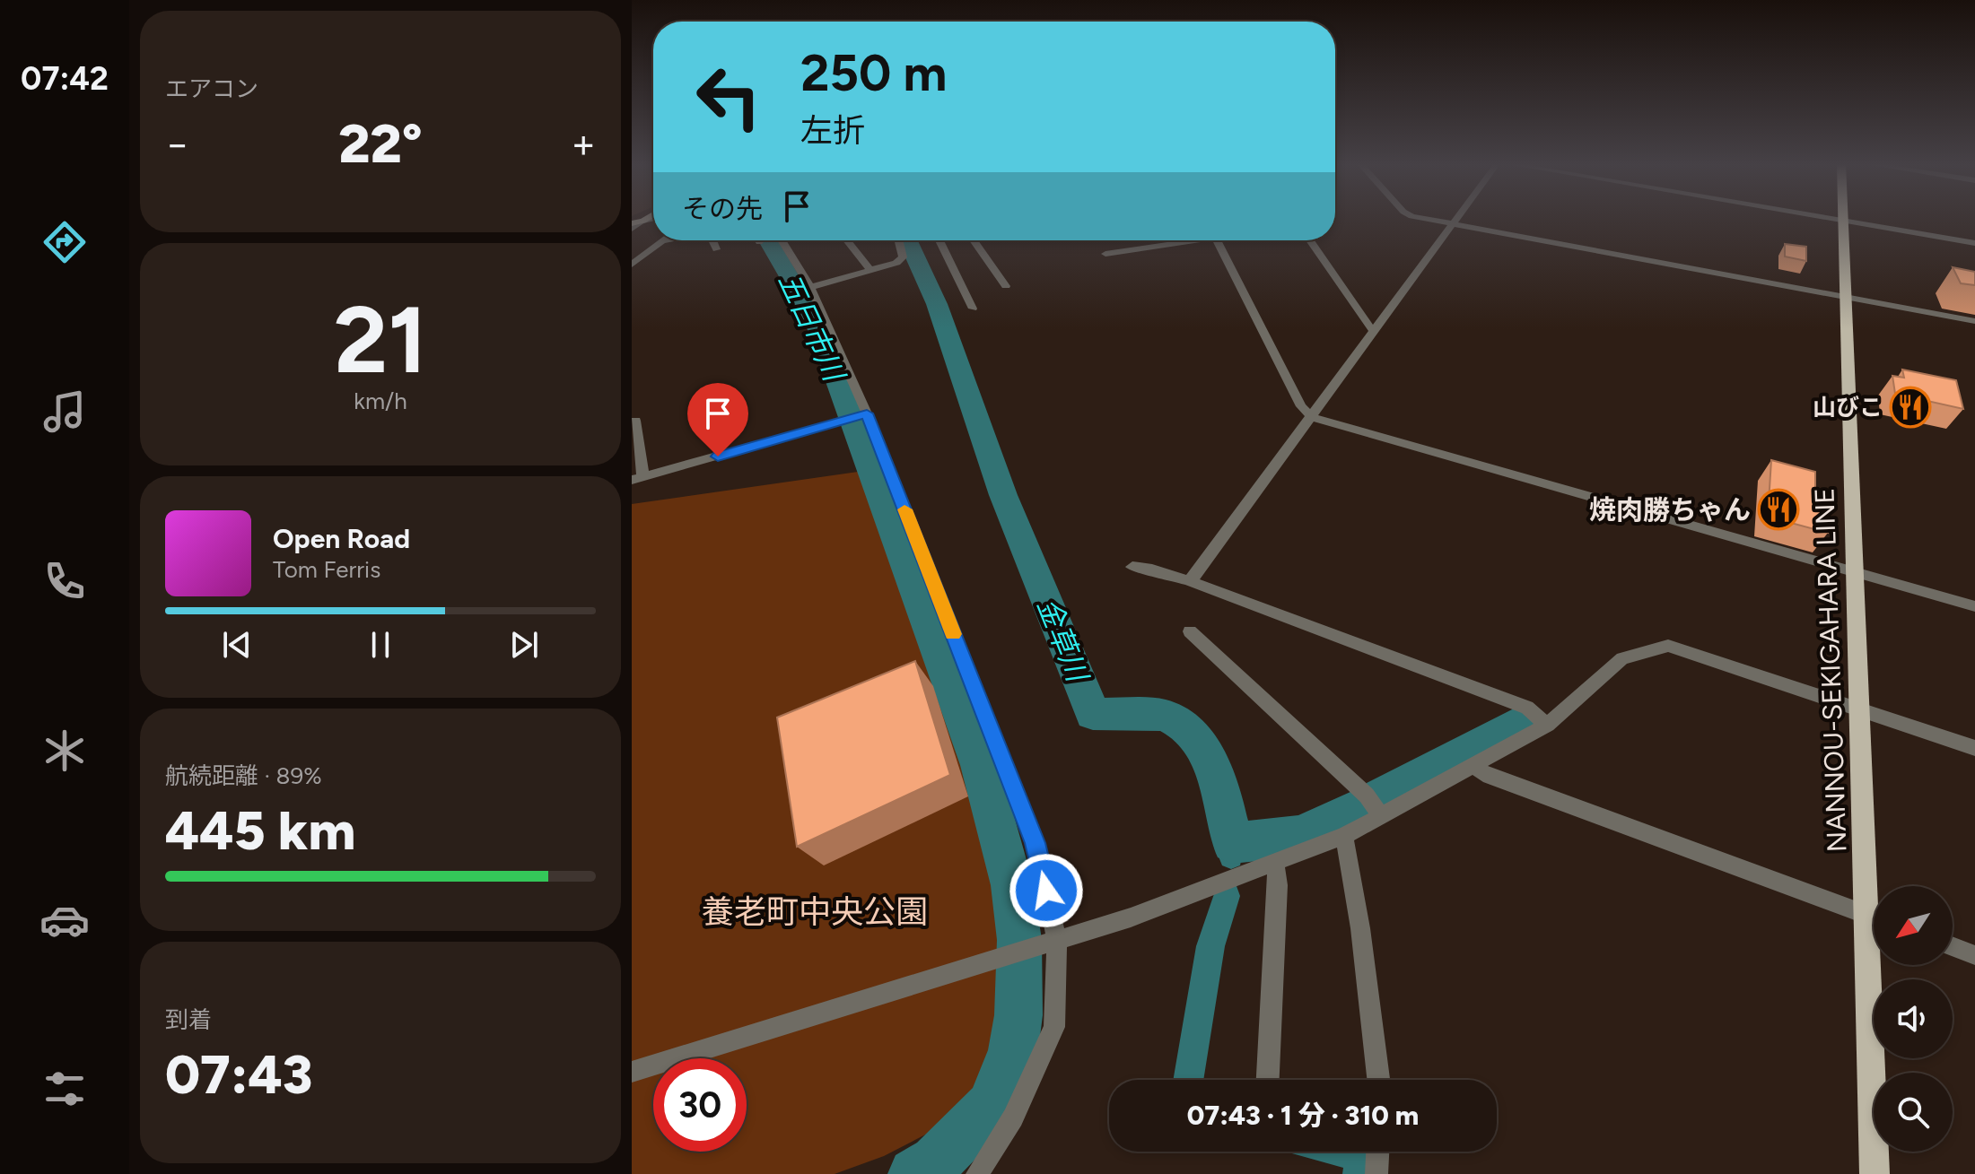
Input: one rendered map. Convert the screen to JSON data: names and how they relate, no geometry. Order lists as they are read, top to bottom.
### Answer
{
  "streets": {
    "main road": ["NANNOU-SEKIGAHARA LINE"]
  },
  "water": ["五日市川", "金草川"],
  "parks": ["養老町中央公園"],
  "places": {
    "restaurant": ["山びこ", "焼肉勝ちゃん"]
  },
  "north": "bottom left",
  "page": {
    "tabs": "07:42",
    "tile": [
      "エアコン",
      ["21", "km/h"],
      ["航続距離 · 89%", "445 km"],
      ["到着", "07:43"]
    ],
    "turn": ["250 m", "左折"],
    "heat": ["−", "22°", "+"],
    "then": "その先",
    "song": ["Open Road", "Tom Ferris"],
    "limit": "30",
    "trip": "07:43 · 1 分 · 310 m"
  }
}
